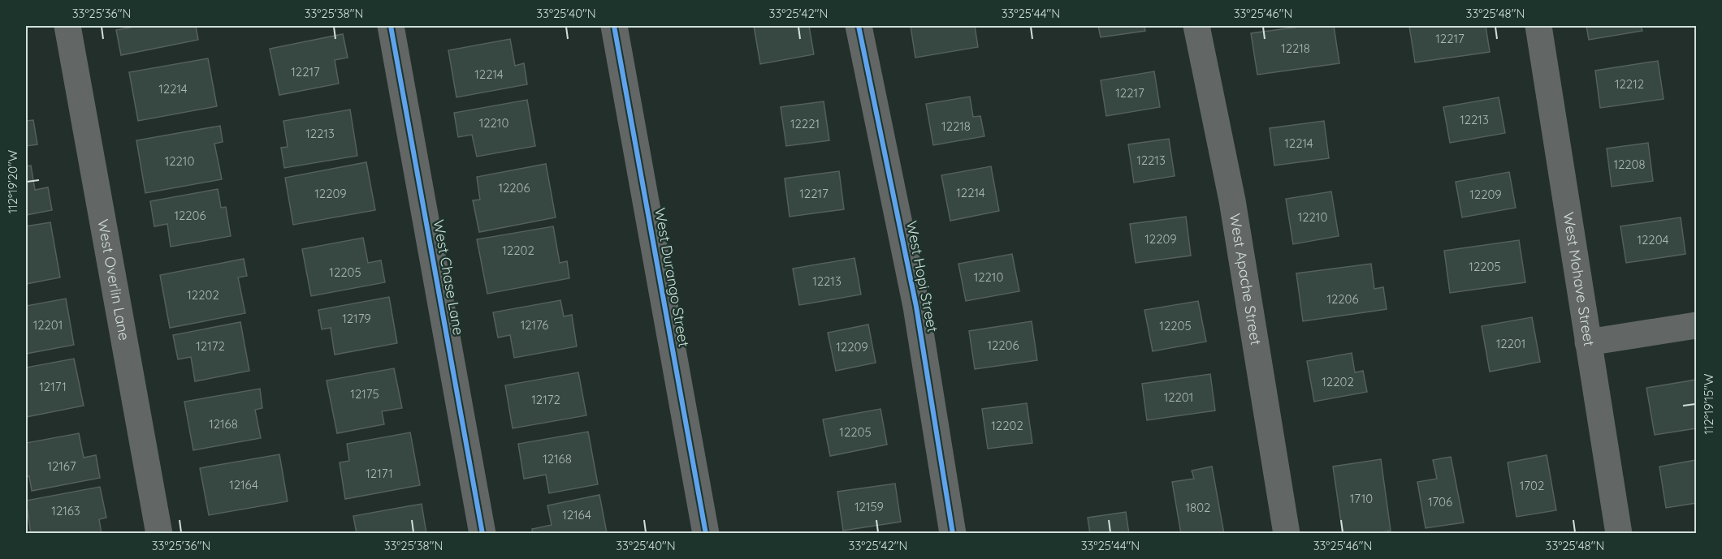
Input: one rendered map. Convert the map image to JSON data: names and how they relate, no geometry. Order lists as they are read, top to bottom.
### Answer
{
  "streets": {
    "street": [
      "West Hopi Street",
      "West Chase Lane",
      "West Durango Street",
      "West Overlin Lane",
      "West Apache Street",
      "West Mohave Street"
    ]
  },
  "house_numbers": [
    "12217",
    "12218",
    "12217",
    "12214",
    "12212",
    "12214",
    "12217",
    "12213",
    "12210",
    "12221",
    "12218",
    "12213",
    "12214",
    "12213",
    "12210",
    "12208",
    "12206",
    "12214",
    "12209",
    "12217",
    "12209",
    "12206",
    "12210",
    "12209",
    "12204",
    "12202",
    "12205",
    "12205",
    "12210",
    "12213",
    "12202",
    "12206",
    "12179",
    "12201",
    "12176",
    "12205",
    "12201",
    "12206",
    "12172",
    "12209",
    "12202",
    "12171",
    "12175",
    "12201",
    "12172",
    "12168",
    "12202",
    "12205",
    "12168",
    "12167",
    "12171",
    "12164",
    "1702",
    "1710",
    "1706",
    "12159",
    "1802",
    "12163",
    "12164"
  ],
  "coordinates": [
    "33°25'36\"N",
    "33°25'38\"N",
    "33°25'40\"N",
    "33°25'42\"N",
    "33°25'44\"N",
    "33°25'46\"N",
    "33°25'48\"N",
    "112°19'20\"W",
    "112°19'15\"W"
  ]
}
